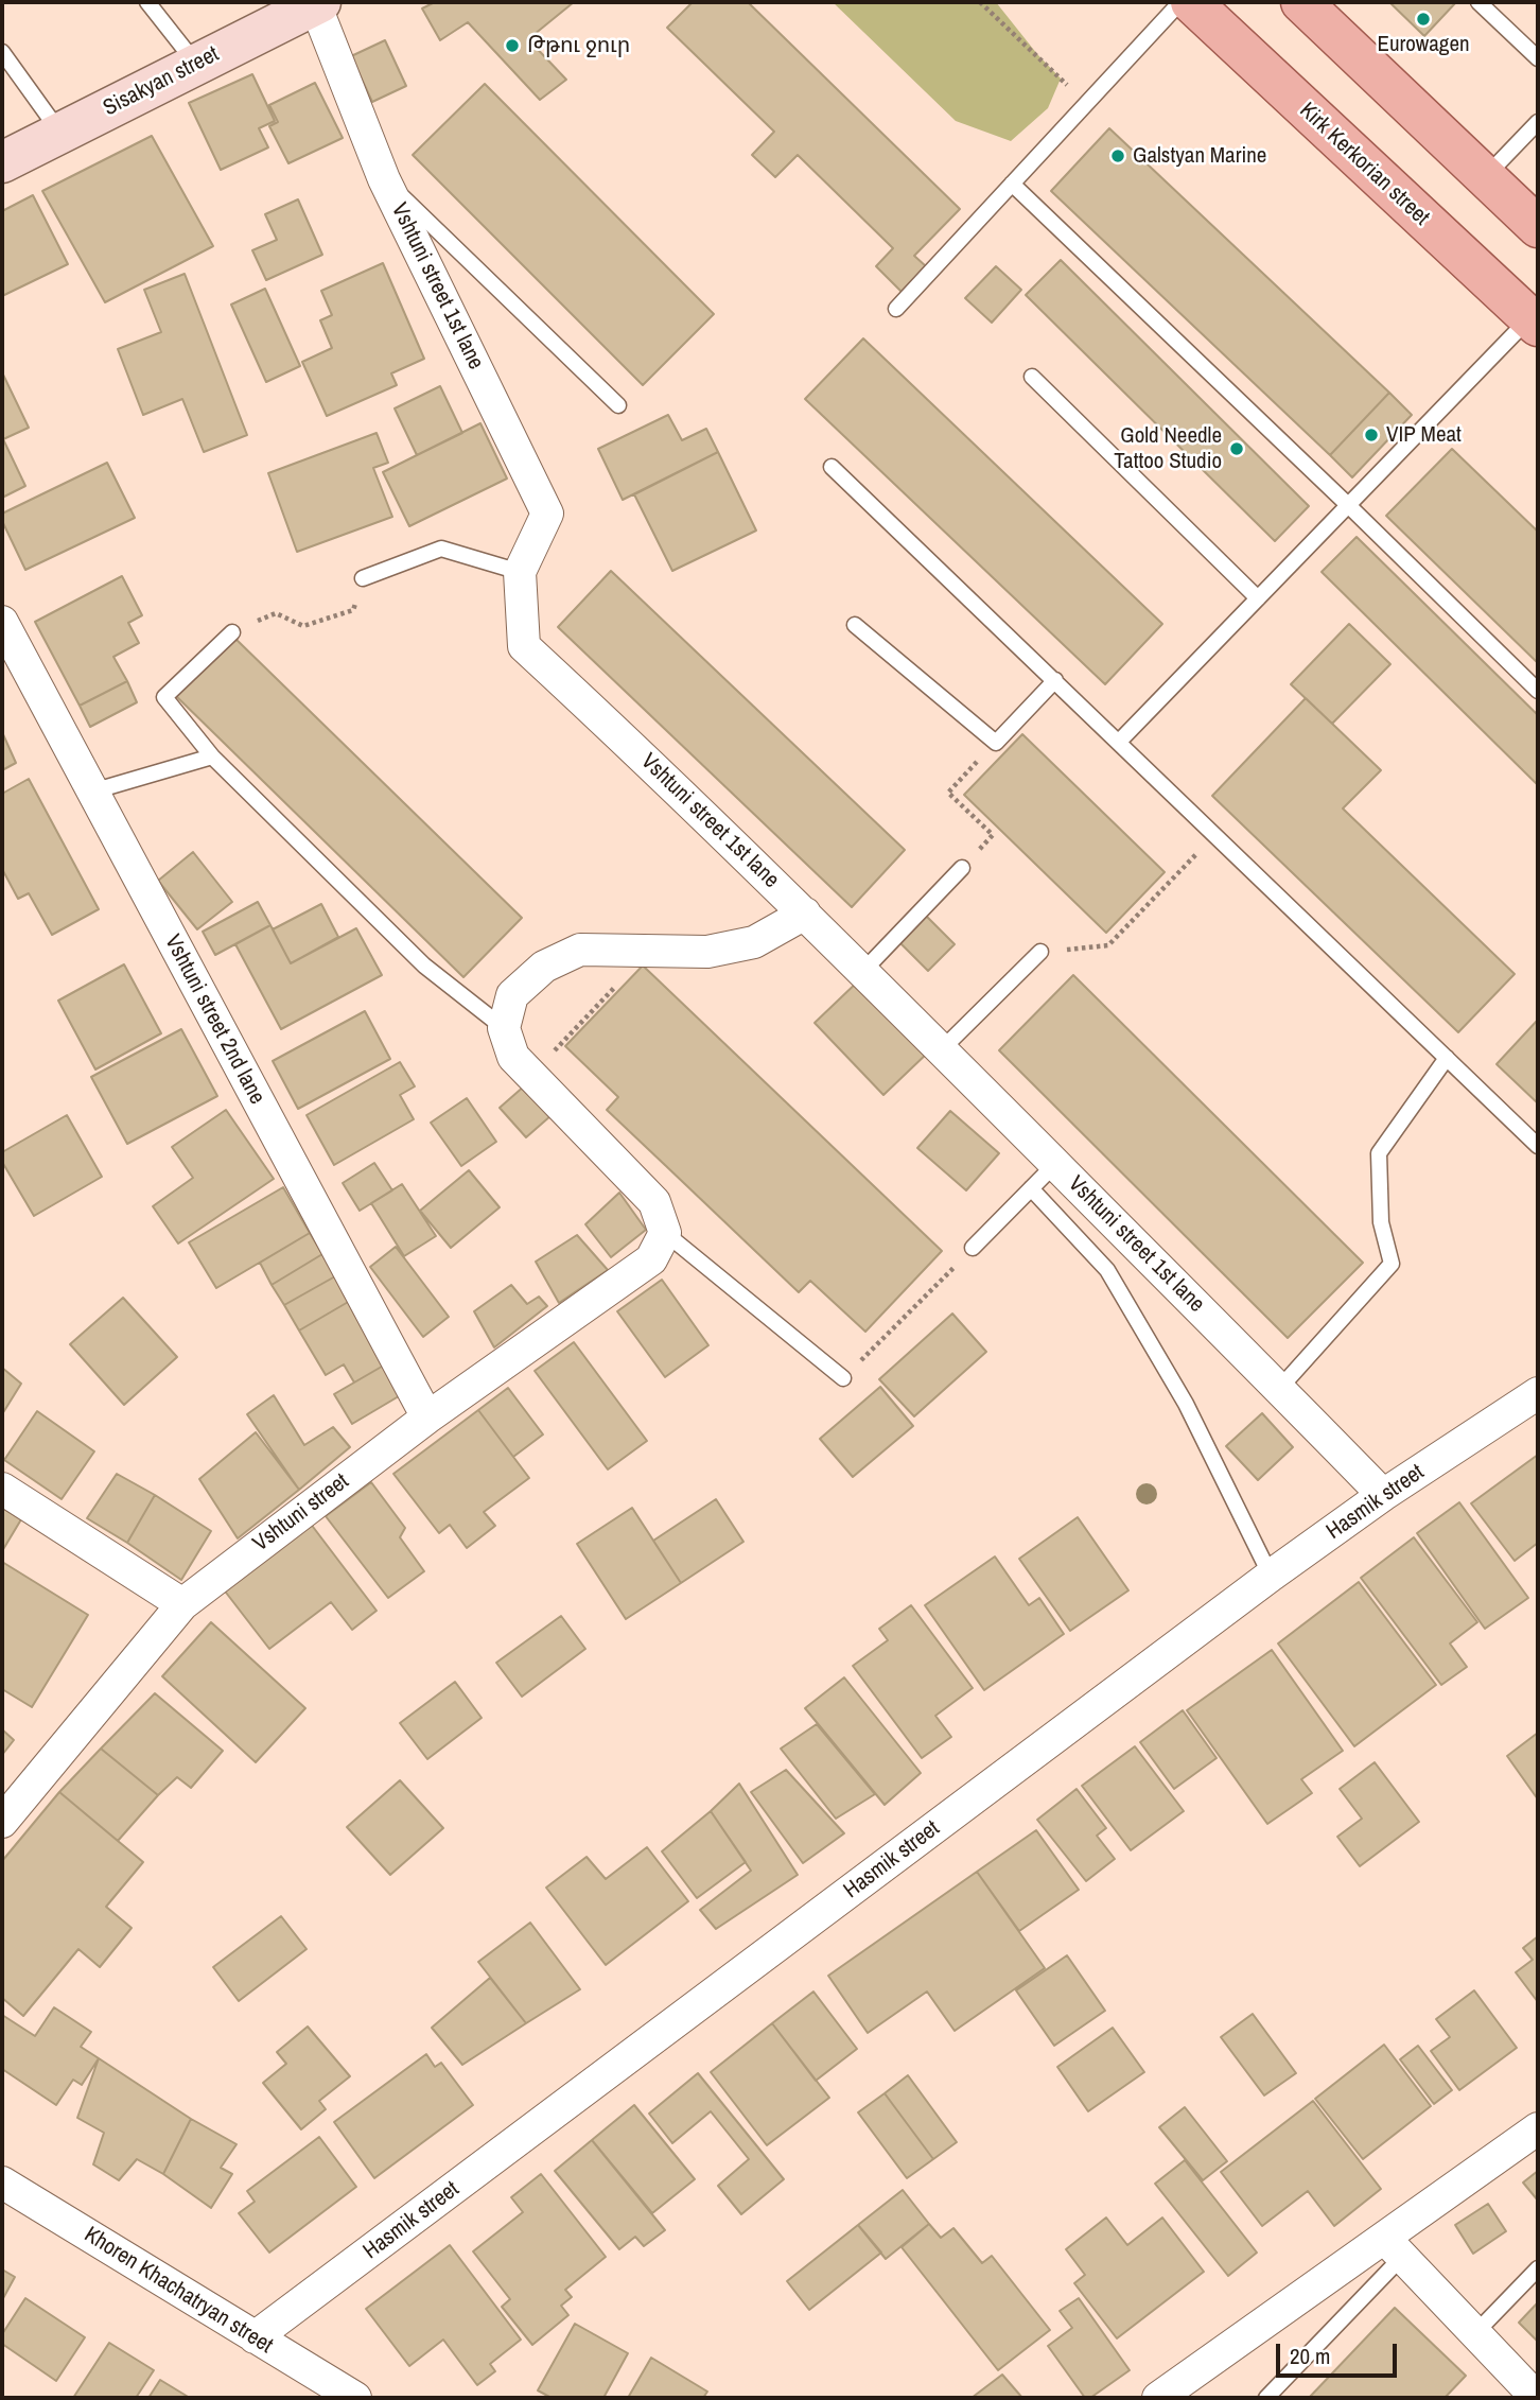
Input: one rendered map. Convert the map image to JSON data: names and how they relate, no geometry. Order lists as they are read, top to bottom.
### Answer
{
  "streets": {
    "main road": ["Sisakyan street", "Kirk Kerkorian street"],
    "street": [
      "Vshtuni street 1st lane",
      "Vshtuni street 2nd lane",
      "Hasmik street",
      "Vshtuni street",
      "Khoren Khachatryan street"
    ]
  },
  "crossings": [
    ["Sisakyan street", "Vshtuni street 1st lane"],
    ["Vshtuni street 1st lane", "Hasmik street"],
    ["Vshtuni street 2nd lane", "Vshtuni street"],
    ["Hasmik street", "Khoren Khachatryan street"]
  ],
  "places": [
    "Eurowagen",
    "Թթու ջուր",
    "Galstyan Marine",
    "VIP Meat",
    "Gold Needle Tattoo Studio"
  ],
  "scale_bar": "20 m"
}
